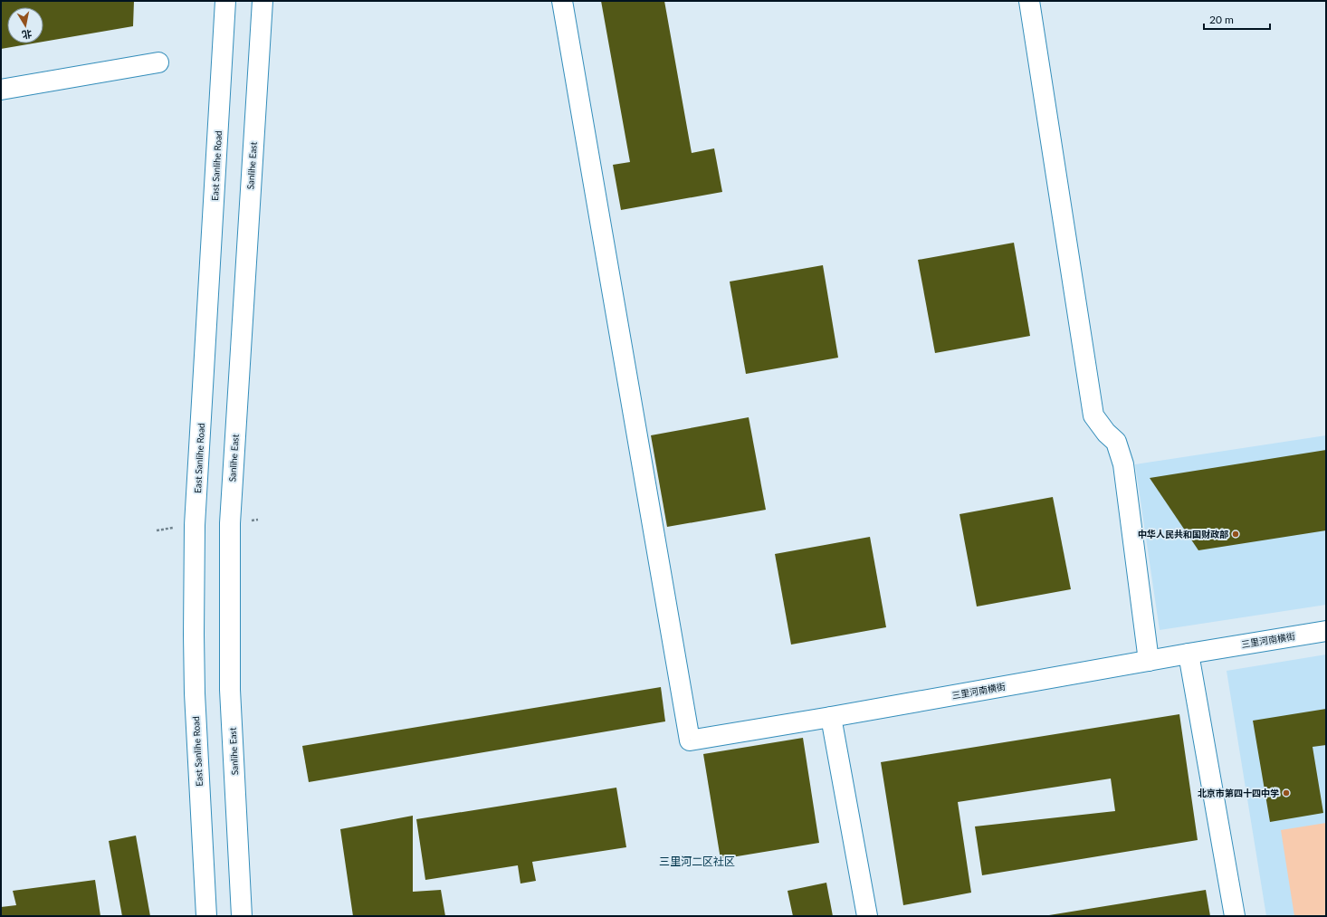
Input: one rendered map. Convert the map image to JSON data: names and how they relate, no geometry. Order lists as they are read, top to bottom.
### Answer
{
  "streets": {
    "street": ["East Sanlihe Road", "Sanlihe East", "三里河南横街"]
  },
  "districts": ["三里河二区社区"],
  "places": ["中华人民共和国财政部", "北京市第四十四中学"],
  "scale_bar": "20 m",
  "north": "bottom"
}
